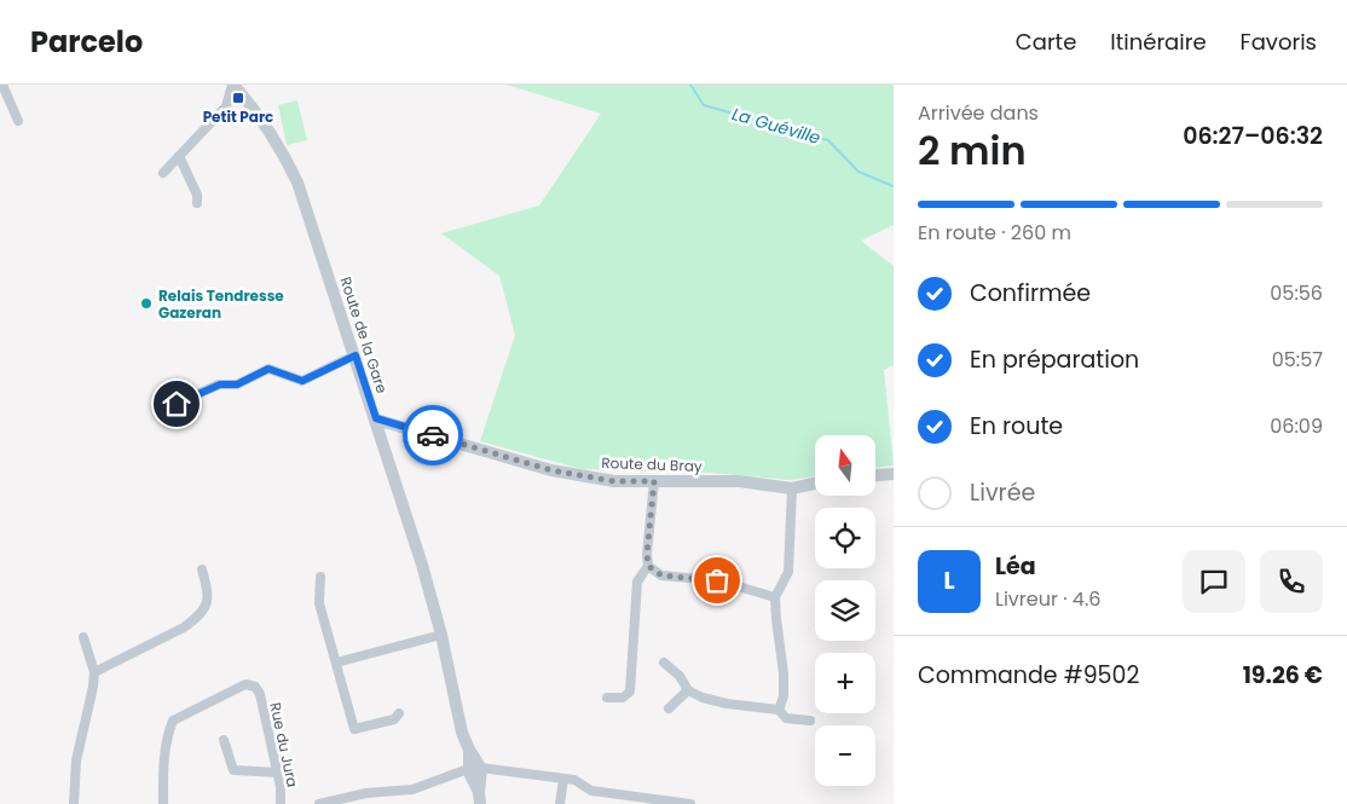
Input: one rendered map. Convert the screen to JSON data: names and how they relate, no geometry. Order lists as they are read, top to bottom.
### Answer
{
  "streets": {
    "street": ["Route de la Gare", "Route du Bray", "Rue du Jura"]
  },
  "crossings": [
    ["Route de la Gare", "Route du Bray"]
  ],
  "water": ["La Guéville"],
  "places": {
    "transit": ["Petit Parc"],
    "other": ["Relais Tendresse Gazeran"]
  },
  "north": "top",
  "page": {
    "header": "Parcelo",
    "nav": ["Carte", "Itinéraire", "Favoris"],
    "heading": ["2 min", "Arrivée dans", "06:27–06:32"],
    "panel": [
      "Léa",
      "Livreur · 4.6",
      "Commande #9502",
      "19.26 €"
    ],
    "bar": "En route · 260 m",
    "list": [
      ["Confirmée", "05:56"],
      ["En préparation", "05:57"],
      ["En route", "06:09"],
      "Livrée"
    ],
    "map_buttons": ["+", "−"],
    "round": "L"
  }
}
